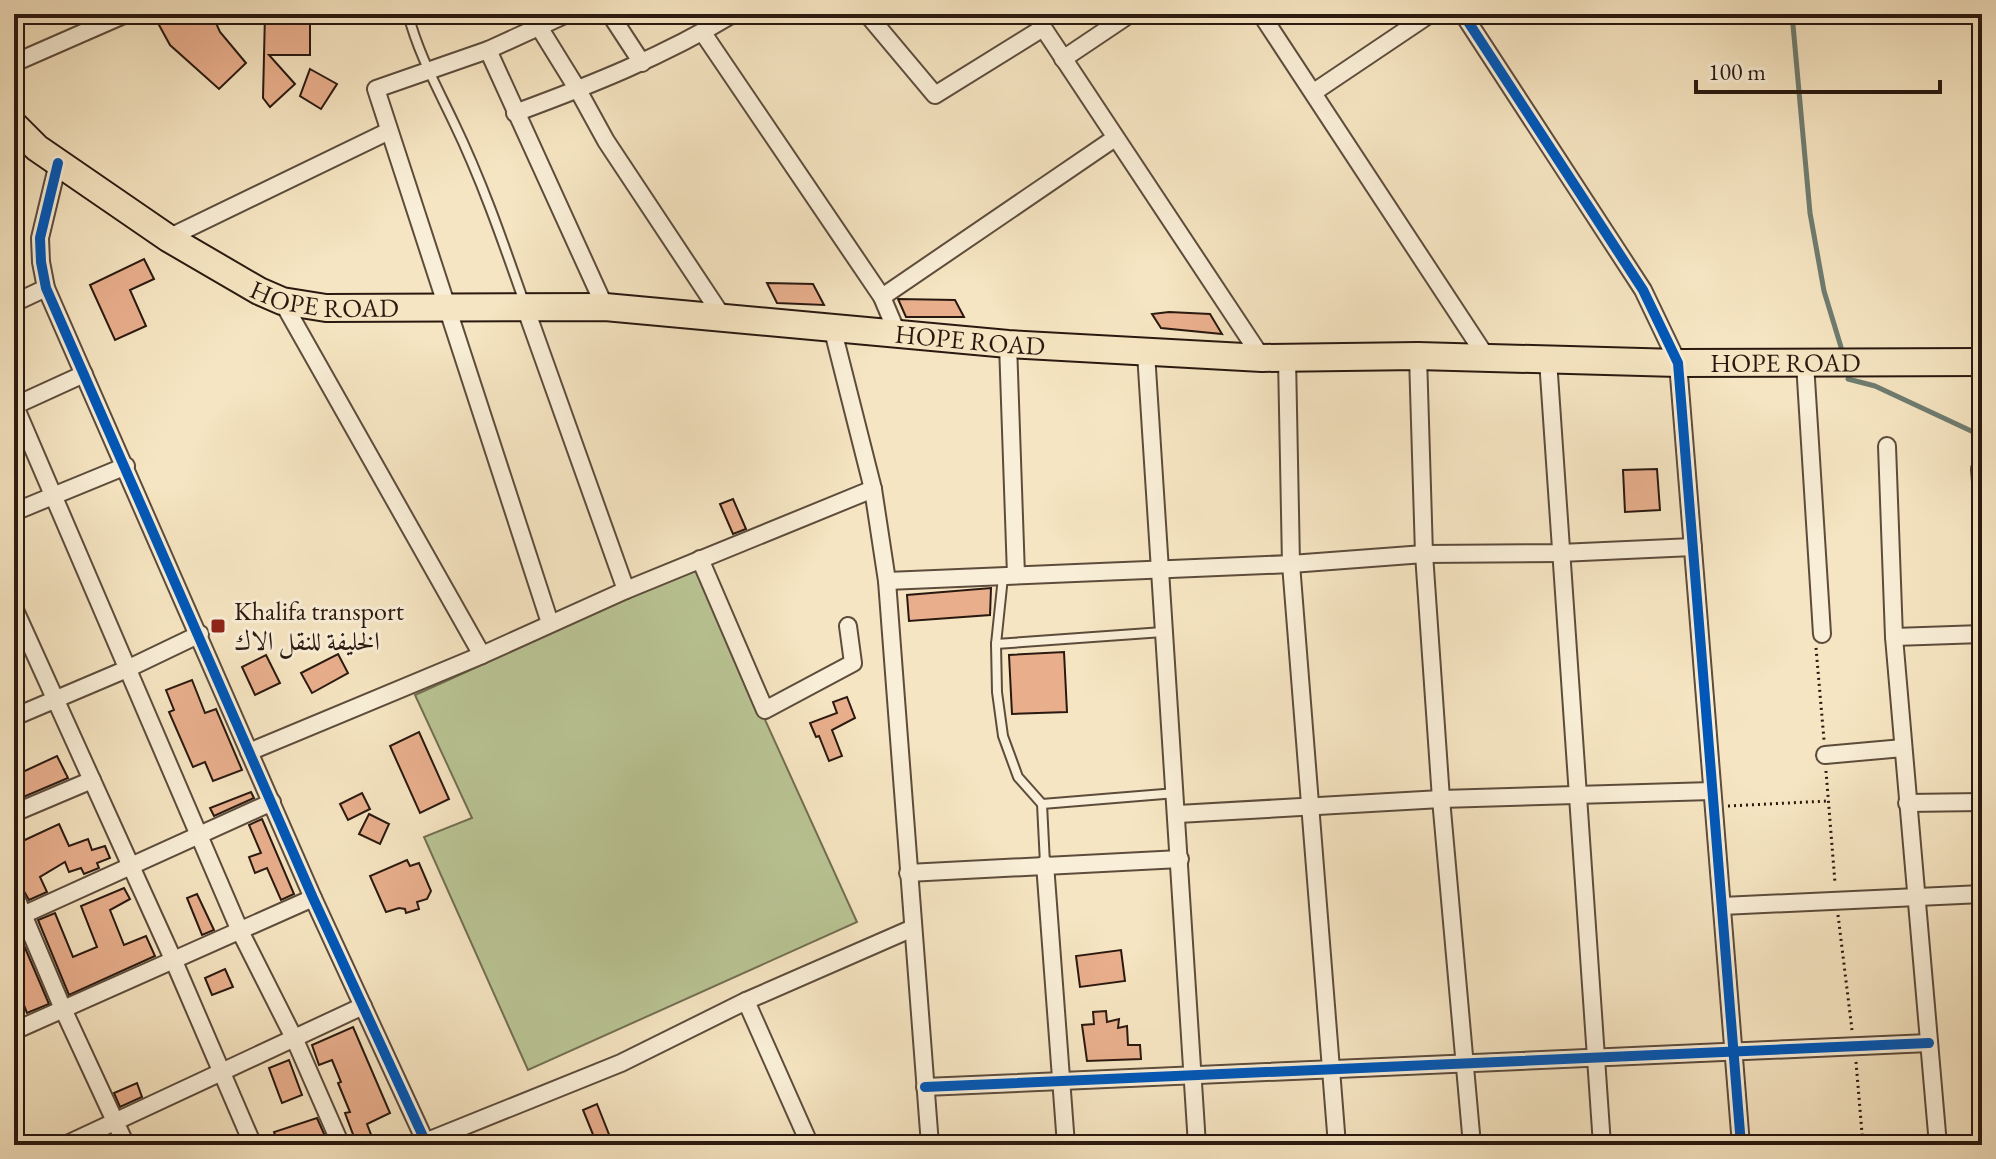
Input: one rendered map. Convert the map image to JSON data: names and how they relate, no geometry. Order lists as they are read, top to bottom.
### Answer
{
  "streets": {
    "highway": ["HOPE ROAD"]
  },
  "places": {
    "transit": ["Khalifa transport الخليفة للنقل الاك"]
  },
  "scale_bar": "100 m"
}
